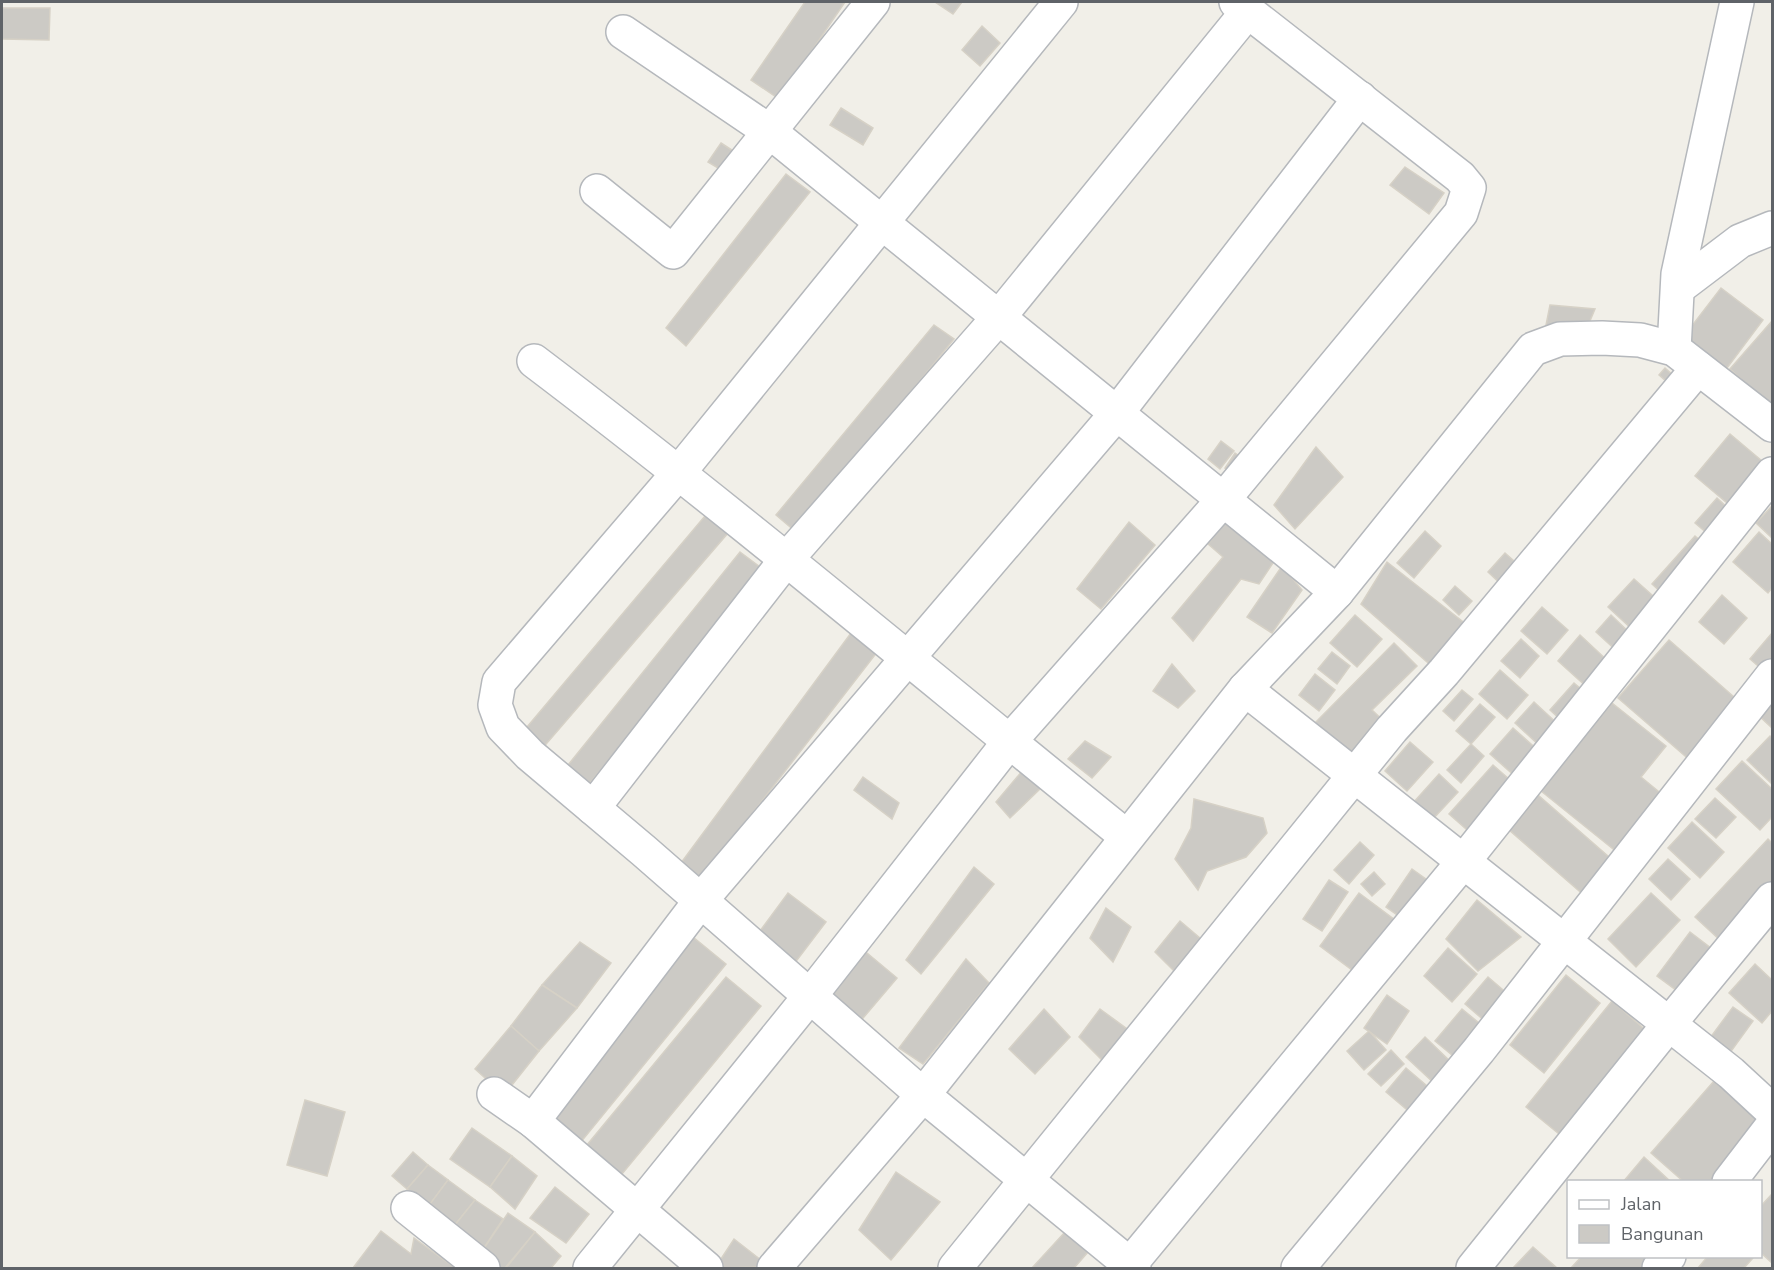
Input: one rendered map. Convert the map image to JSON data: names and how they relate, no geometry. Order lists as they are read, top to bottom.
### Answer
{
  "legend": ["Jalan", "Bangunan"]
}
